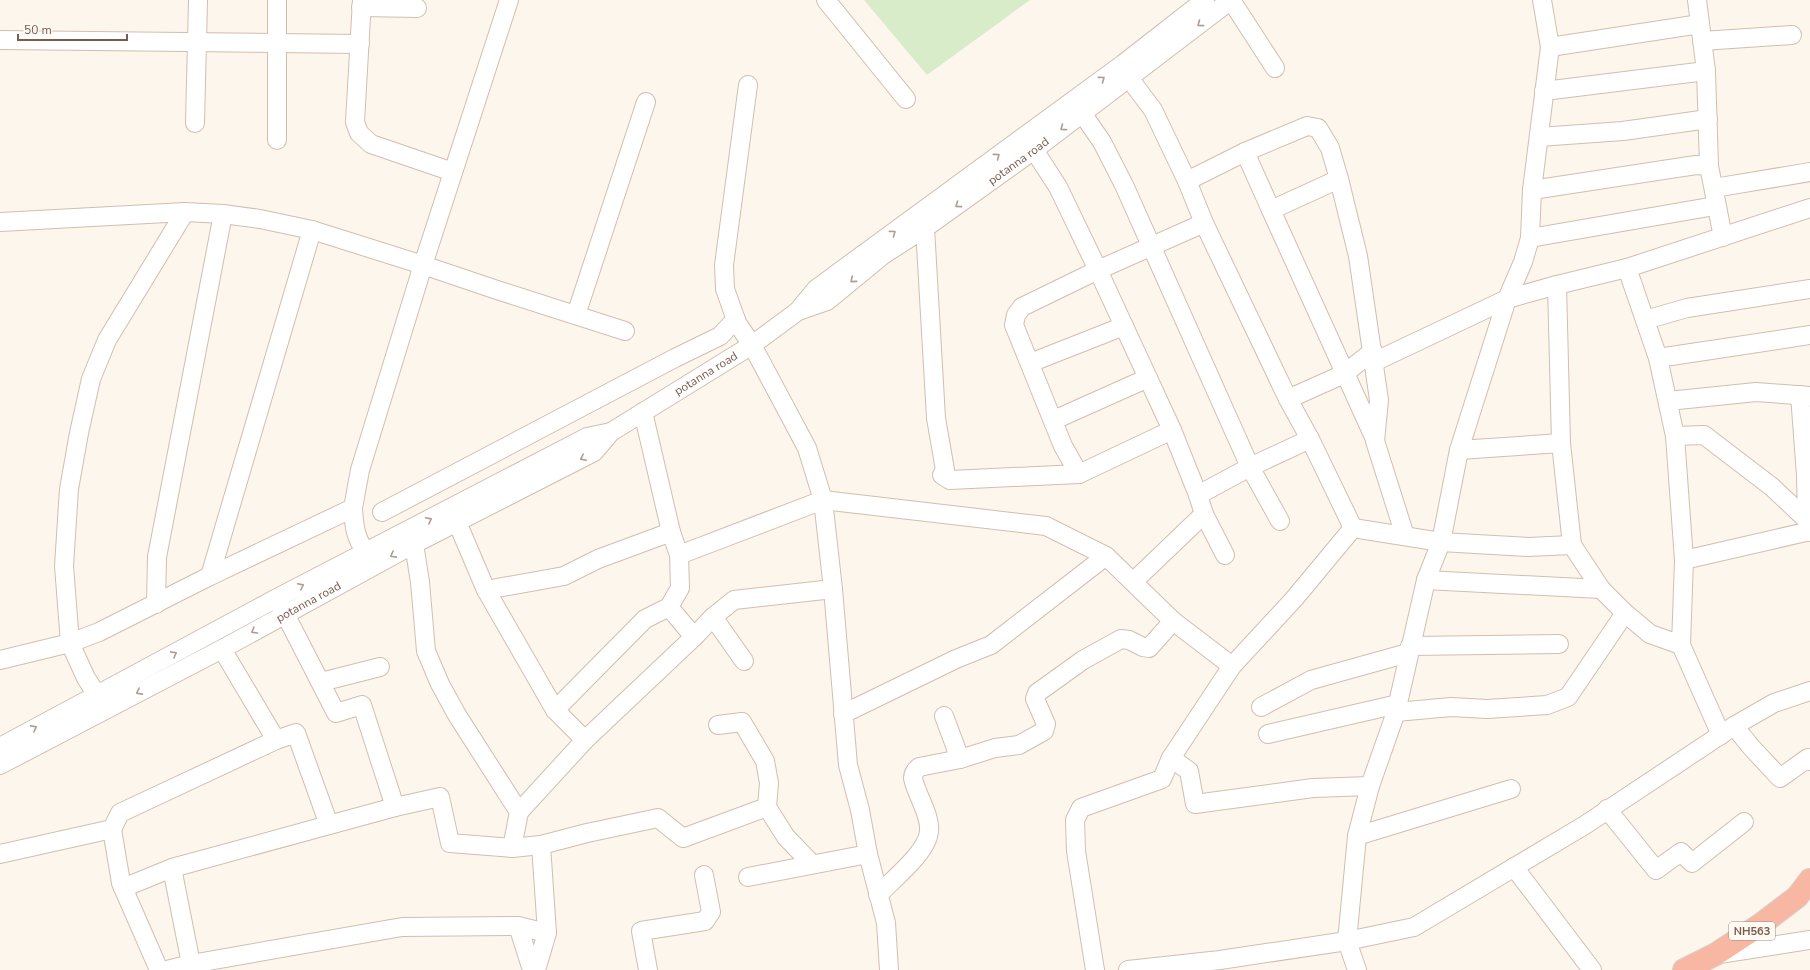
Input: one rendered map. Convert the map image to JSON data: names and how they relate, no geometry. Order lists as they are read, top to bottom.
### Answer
{
  "streets": {
    "highway": ["NH563"],
    "street": ["potanna road"]
  },
  "scale_bar": "50 m"
}
